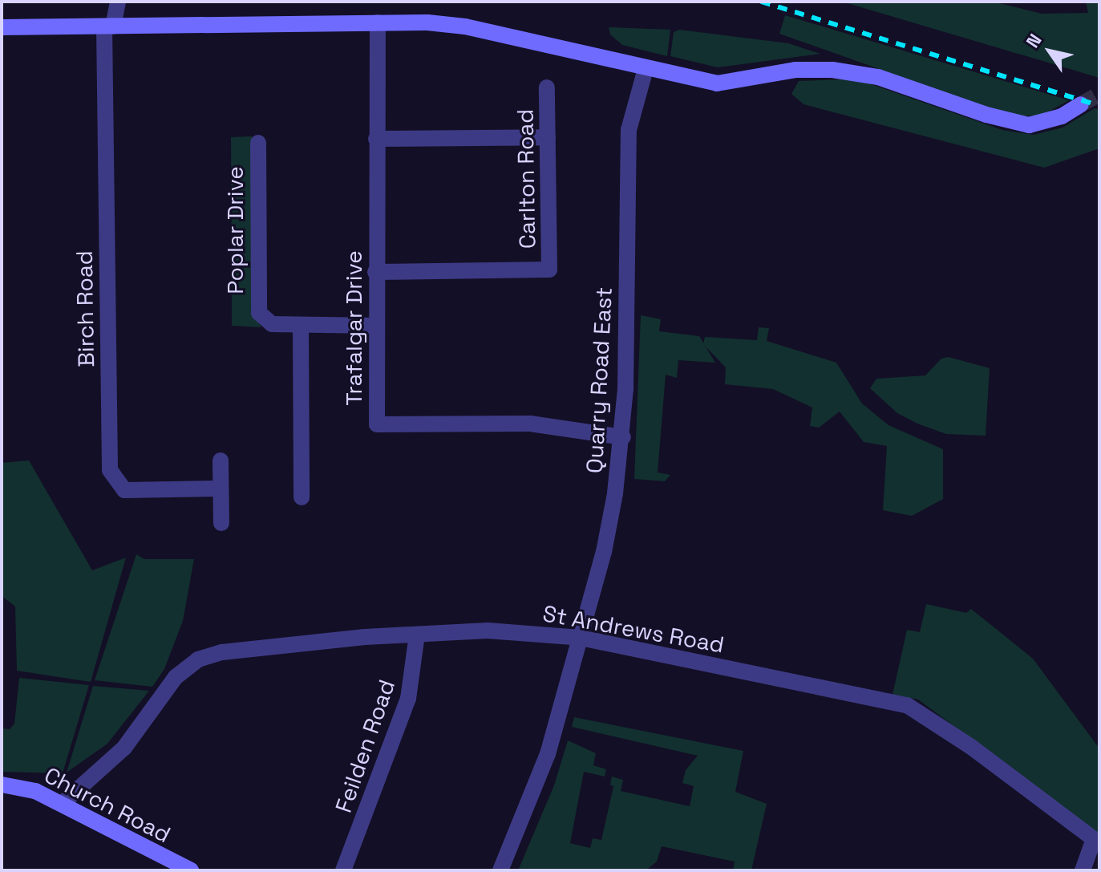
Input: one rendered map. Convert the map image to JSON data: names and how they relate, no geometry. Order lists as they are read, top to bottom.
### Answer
{
  "streets": {
    "street": [
      "Carlton Road",
      "Poplar Drive",
      "Birch Road",
      "Trafalgar Drive",
      "Quarry Road East",
      "St Andrews Road",
      "Feilden Road",
      "Church Road"
    ]
  },
  "crossings": [
    ["Carlton Road", "Trafalgar Drive"],
    ["Poplar Drive", "Trafalgar Drive"],
    ["Trafalgar Drive", "Quarry Road East"],
    ["Quarry Road East", "St Andrews Road"],
    ["St Andrews Road", "Feilden Road"],
    ["St Andrews Road", "Church Road"]
  ],
  "north": "top left"
}
